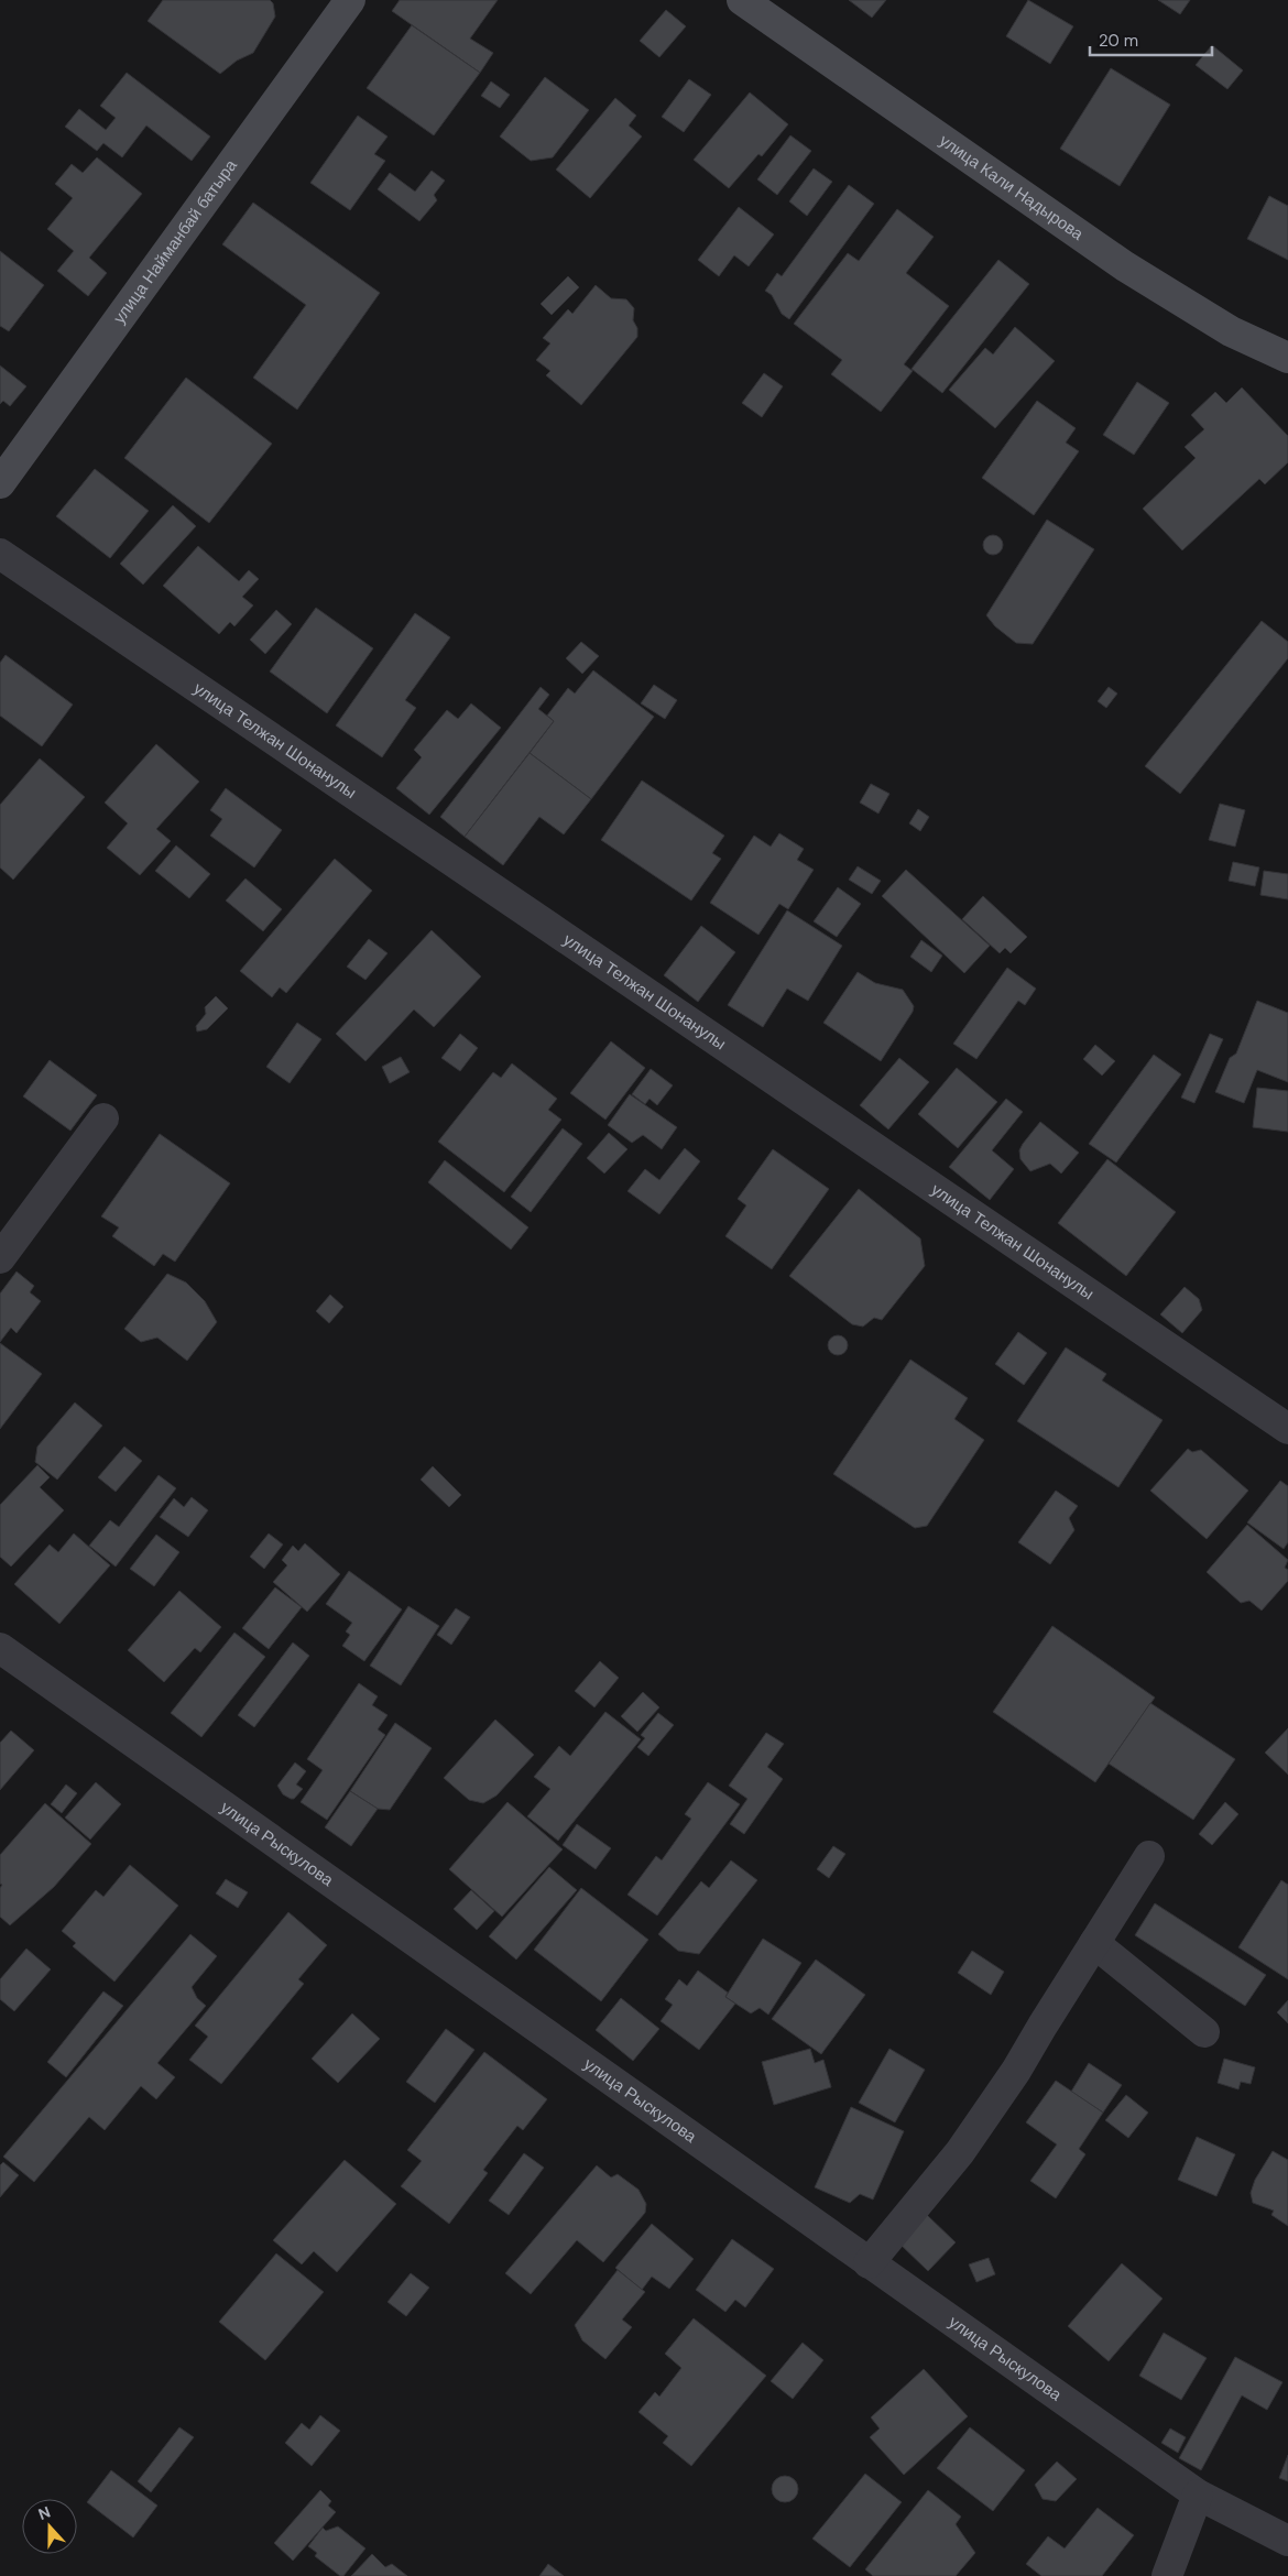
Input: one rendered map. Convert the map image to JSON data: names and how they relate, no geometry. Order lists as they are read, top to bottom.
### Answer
{
  "streets": {
    "street": [
      "улица Кали Надырова",
      "улица Найманбай батыра",
      "улица Телжан Шонанулы",
      "улица Рыскулова"
    ]
  },
  "scale_bar": "20 m",
  "north": "top"
}
